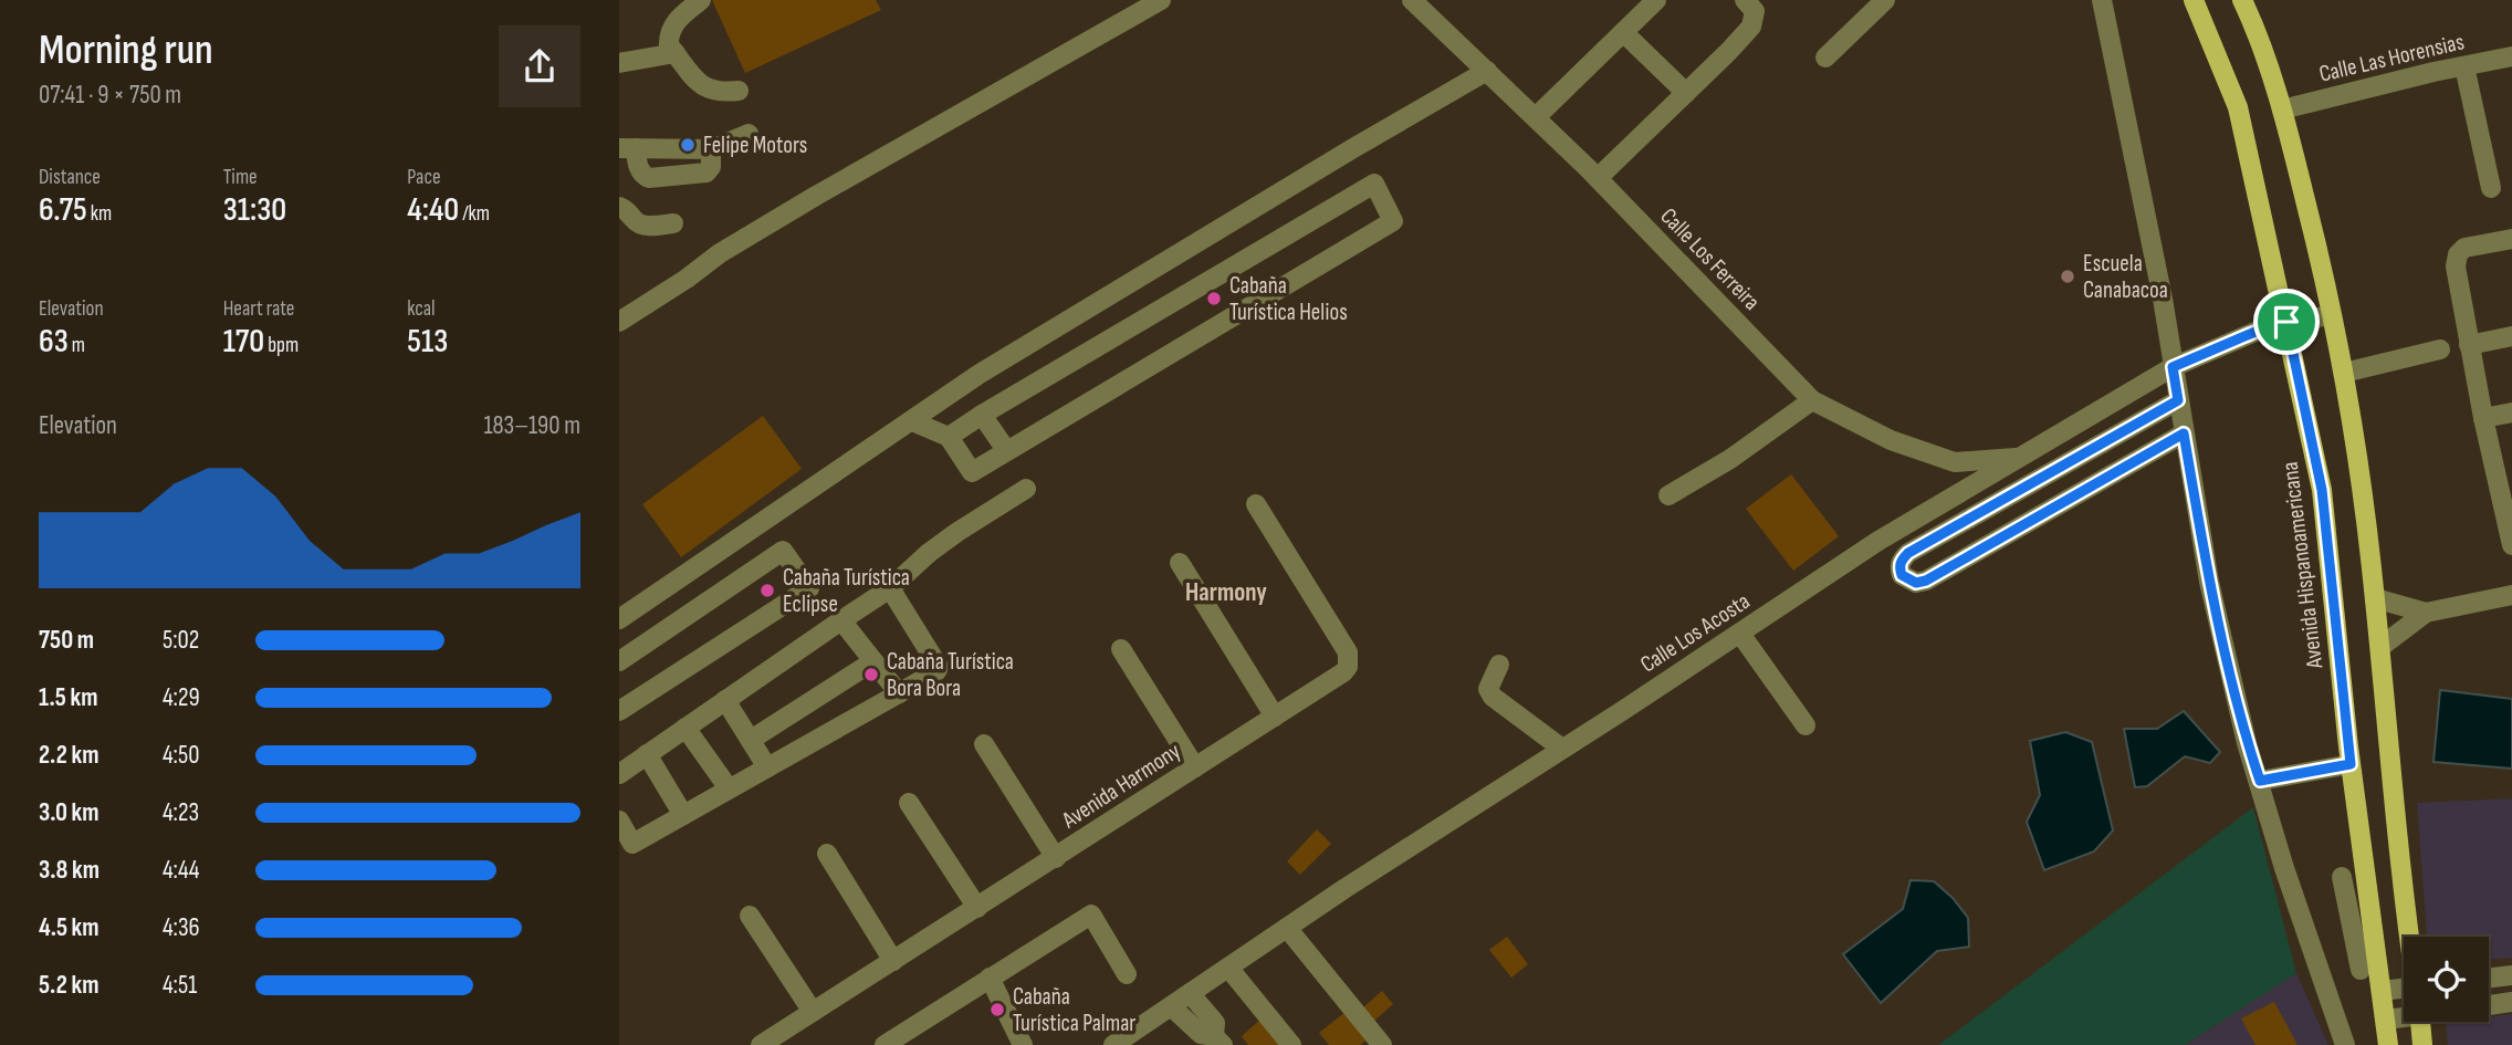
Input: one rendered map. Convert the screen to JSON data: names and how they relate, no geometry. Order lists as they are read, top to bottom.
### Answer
{
  "streets": {
    "main road": ["Avenida Hispanoamericana"],
    "street": [
      "Calle Las Horensias",
      "Calle Los Ferreira",
      "Calle Los Acosta",
      "Avenida Harmony"
    ]
  },
  "crossings": [
    ["Calle Los Ferreira", "Calle Los Acosta"],
    ["Avenida Hispanoamericana", "Calle Los Acosta"]
  ],
  "districts": ["Harmony"],
  "places": [
    "Felipe Motors",
    "Escuela Canabacoa",
    "Cabaña Turística Helios",
    "Cabaña Turística Eclipse",
    "Cabaña Turística Bora Bora",
    "Cabaña Turística Palmar"
  ],
  "page": {
    "heading": ["Morning run", "07:41 · 9 × 750 m"],
    "stats": [
      ["Distance", "6.75 km"],
      ["Time", "31:30"],
      ["Pace", "4:40 /km"],
      ["Elevation", "63 m"],
      ["Heart rate", "170 bpm"],
      ["kcal", "513"]
    ],
    "chart": ["Elevation", "183–190 m"],
    "list": [
      {
        "name": "750 m",
        "note": "5:02"
      },
      {
        "name": "1.5 km",
        "note": "4:29"
      },
      {
        "name": "2.2 km",
        "note": "4:50"
      },
      {
        "name": "3.0 km",
        "note": "4:23"
      },
      {
        "name": "3.8 km",
        "note": "4:44"
      },
      {
        "name": "4.5 km",
        "note": "4:36"
      },
      {
        "name": "5.2 km",
        "note": "4:51"
      }
    ]
  }
}
